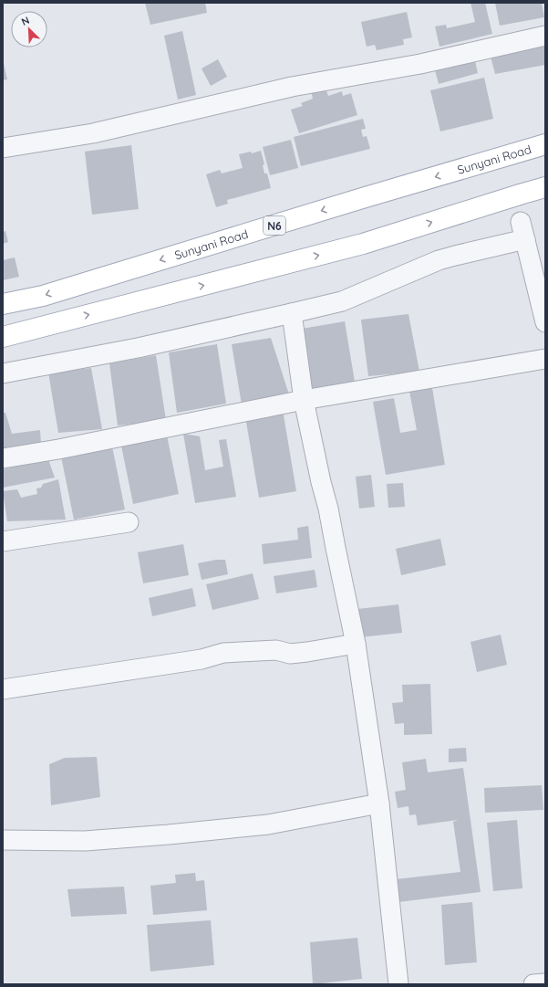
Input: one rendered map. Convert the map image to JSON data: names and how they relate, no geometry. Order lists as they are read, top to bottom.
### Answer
{
  "streets": {
    "main road": ["Sunyani Road", "N6"]
  },
  "north": "top left"
}
